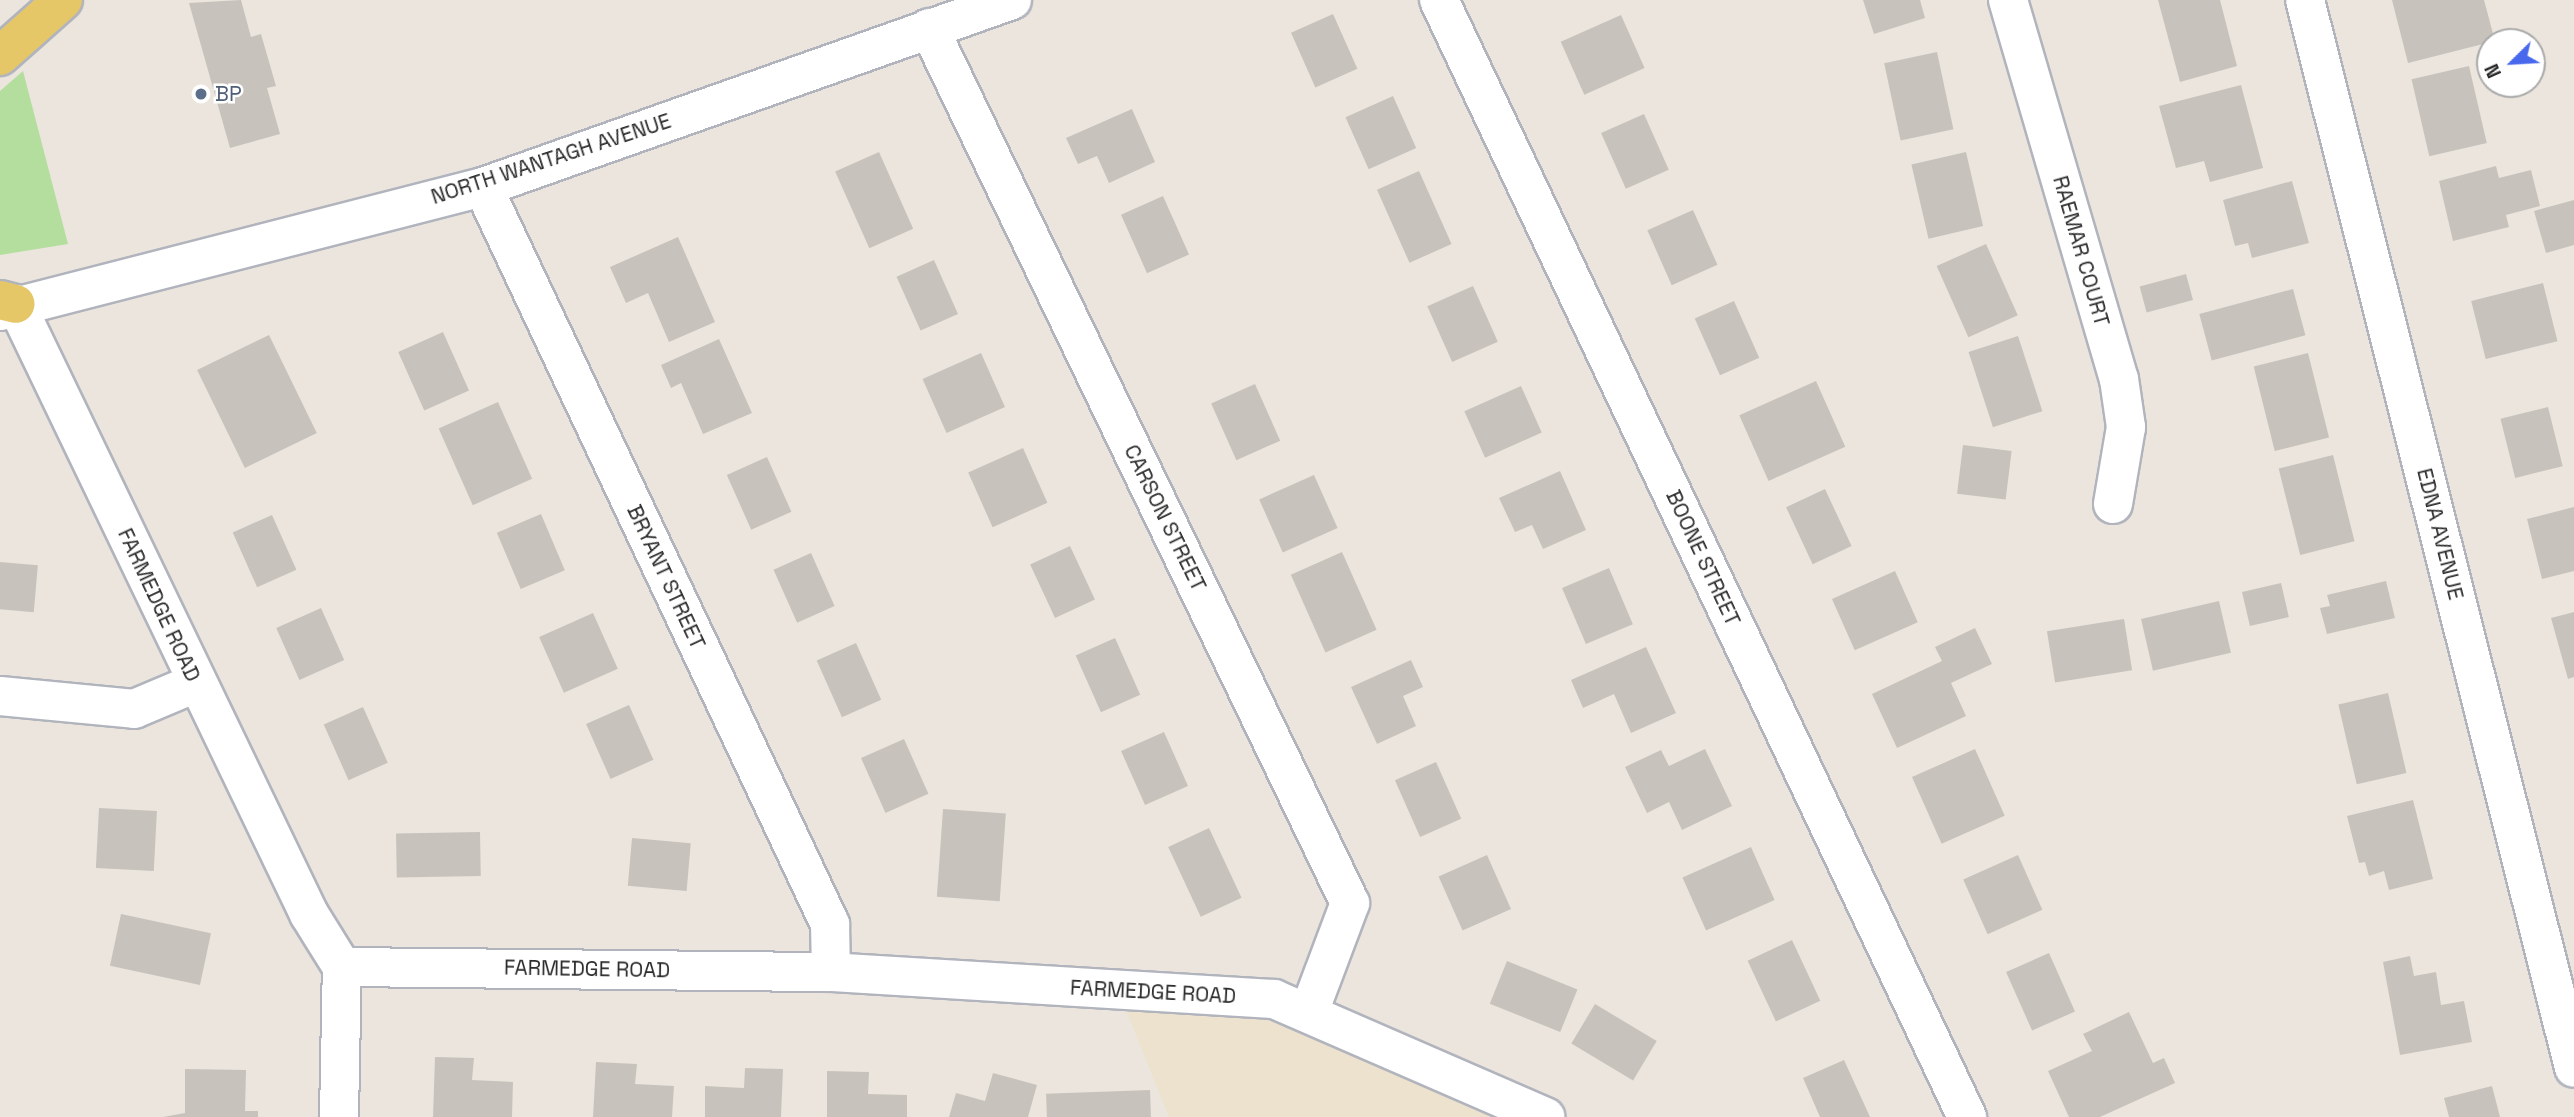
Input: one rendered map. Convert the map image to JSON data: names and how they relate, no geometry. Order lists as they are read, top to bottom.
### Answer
{
  "streets": {
    "street": [
      "NORTH WANTAGH AVENUE",
      "RAEMAR COURT",
      "CARSON STREET",
      "EDNA AVENUE",
      "BOONE STREET",
      "BRYANT STREET",
      "FARMEDGE ROAD"
    ]
  },
  "crossings": [
    ["NORTH WANTAGH AVENUE", "CARSON STREET"],
    ["NORTH WANTAGH AVENUE", "BRYANT STREET"],
    ["NORTH WANTAGH AVENUE", "FARMEDGE ROAD"],
    ["CARSON STREET", "FARMEDGE ROAD"],
    ["BRYANT STREET", "FARMEDGE ROAD"]
  ],
  "places": ["BP"],
  "north": "bottom left"
}
